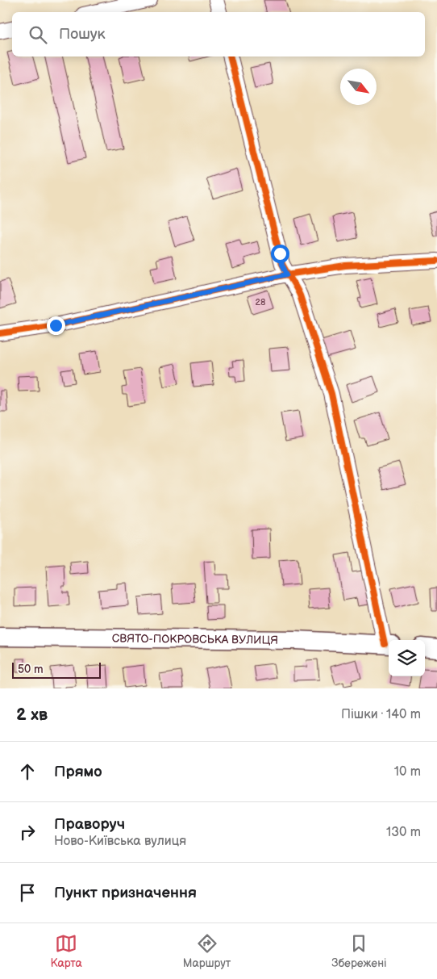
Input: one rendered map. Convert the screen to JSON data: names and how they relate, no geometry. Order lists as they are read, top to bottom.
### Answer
{
  "streets": {
    "main road": ["СВЯТО-ПОКРОВСЬКА ВУЛИЦЯ"]
  },
  "house_numbers": ["28"],
  "scale_bar": "50 m",
  "north": "bottom right",
  "page": {
    "search": "Пошук",
    "scale": "50 m",
    "heading": ["2 хв", "Пішки · 140 m"],
    "list": [
      ["Прямо", "10 m"],
      ["Праворуч", "Ново-Київська вулиця", "130 m"],
      "Пункт призначення"
    ],
    "nav": ["Карта", "Маршрут", "Збережені"]
  }
}
